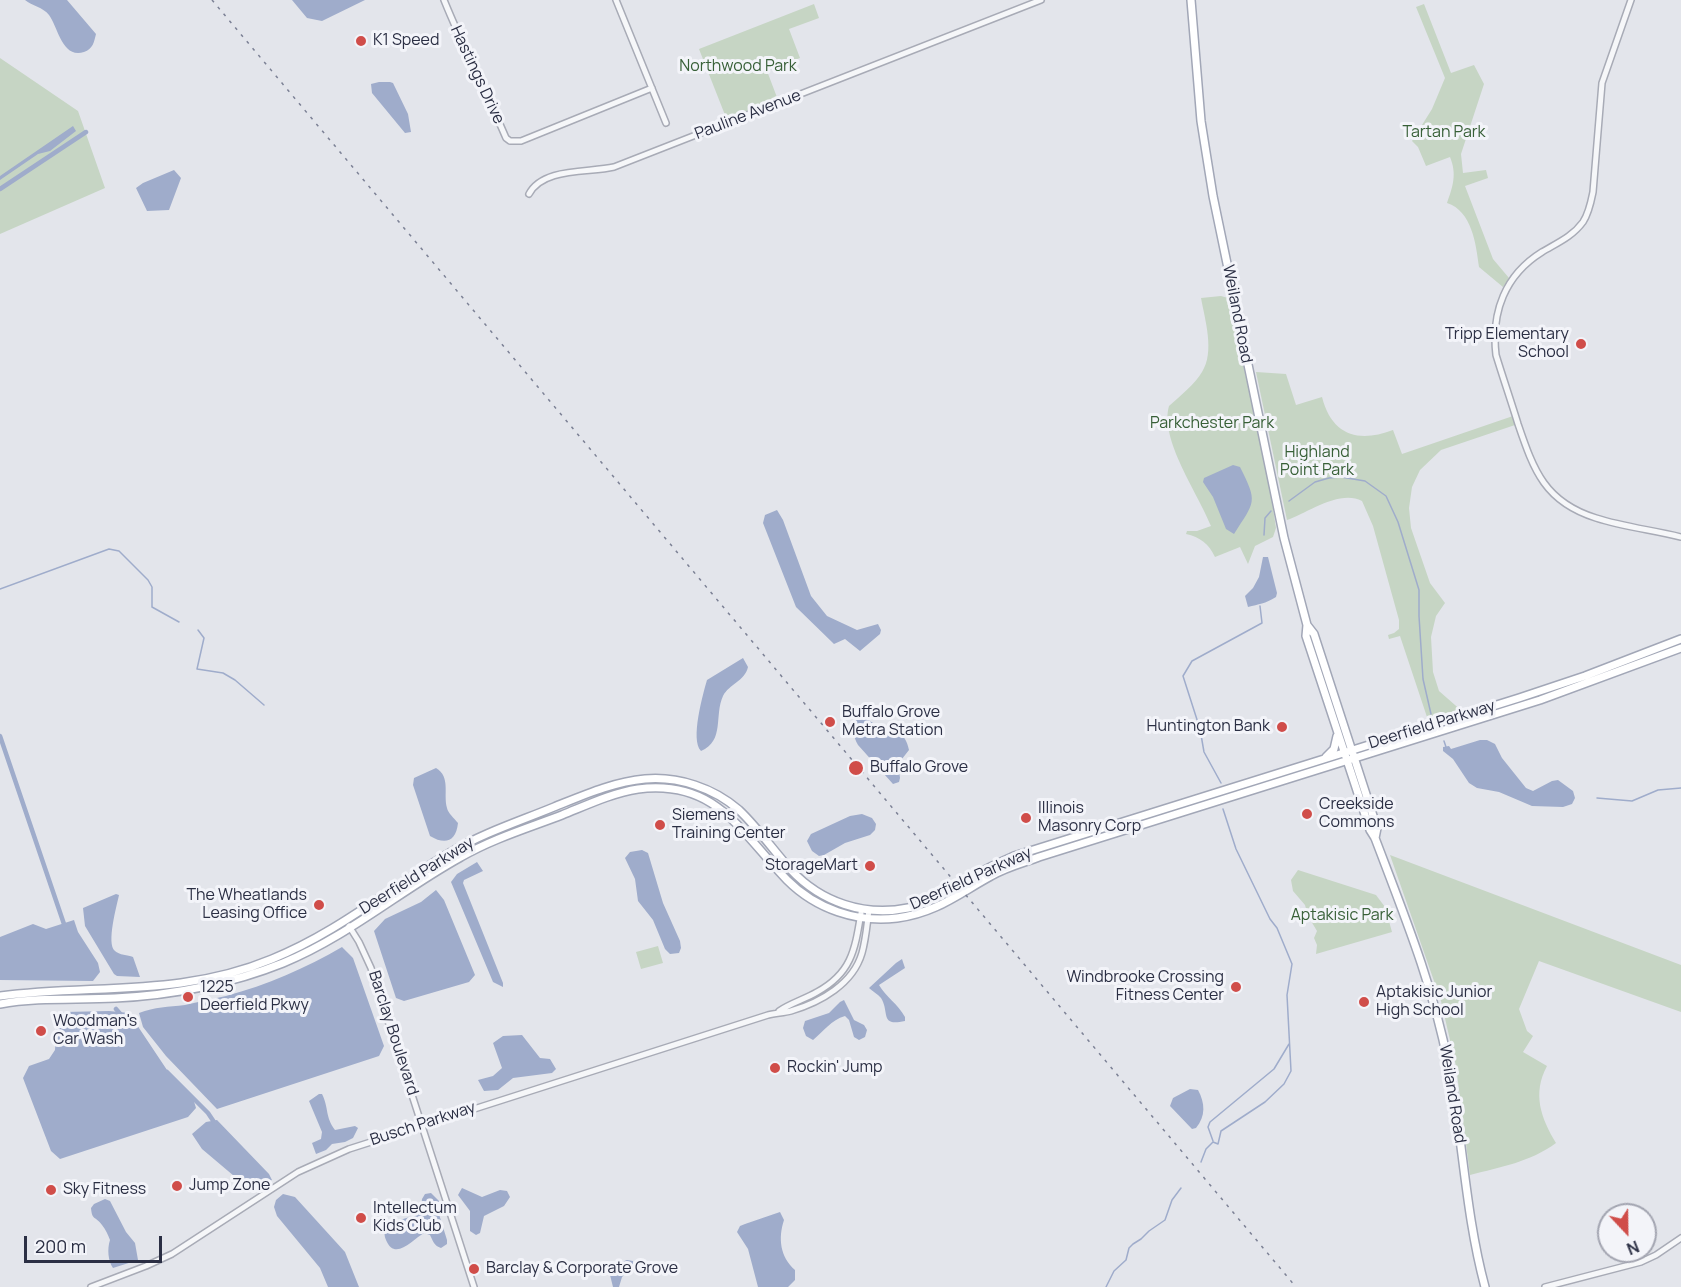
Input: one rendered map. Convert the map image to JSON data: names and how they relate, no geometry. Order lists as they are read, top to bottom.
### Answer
{
  "streets": {
    "main road": ["Weiland Road", "Deerfield Parkway"],
    "street": [
      "Hastings Drive",
      "Pauline Avenue",
      "Barclay Boulevard",
      "Busch Parkway"
    ]
  },
  "crossings": [
    ["Weiland Road", "Deerfield Parkway"],
    ["Deerfield Parkway", "Barclay Boulevard"],
    ["Deerfield Parkway", "Busch Parkway"],
    ["Barclay Boulevard", "Busch Parkway"]
  ],
  "parks": [
    "Northwood Park",
    "Tartan Park",
    "Parkchester Park",
    "Highland Point Park",
    "Aptakisic Park"
  ],
  "places": [
    "K1 Speed",
    "Tripp Elementary School",
    "Buffalo Grove Metra Station",
    "Huntington Bank",
    "Buffalo Grove",
    "Creekside Commons",
    "Illinois Masonry Corp",
    "Siemens Training Center",
    "StorageMart",
    "The Wheatlands Leasing Office",
    "Windbrooke Crossing Fitness Center",
    "1225 Deerfield Pkwy",
    "Aptakisic Junior High School",
    "Woodman's Car Wash",
    "Rockin' Jump",
    "Jump Zone",
    "Sky Fitness",
    "Intellectum Kids Club",
    "Barclay & Corporate Grove"
  ],
  "scale_bar": "200 m",
  "north": "bottom"
}
